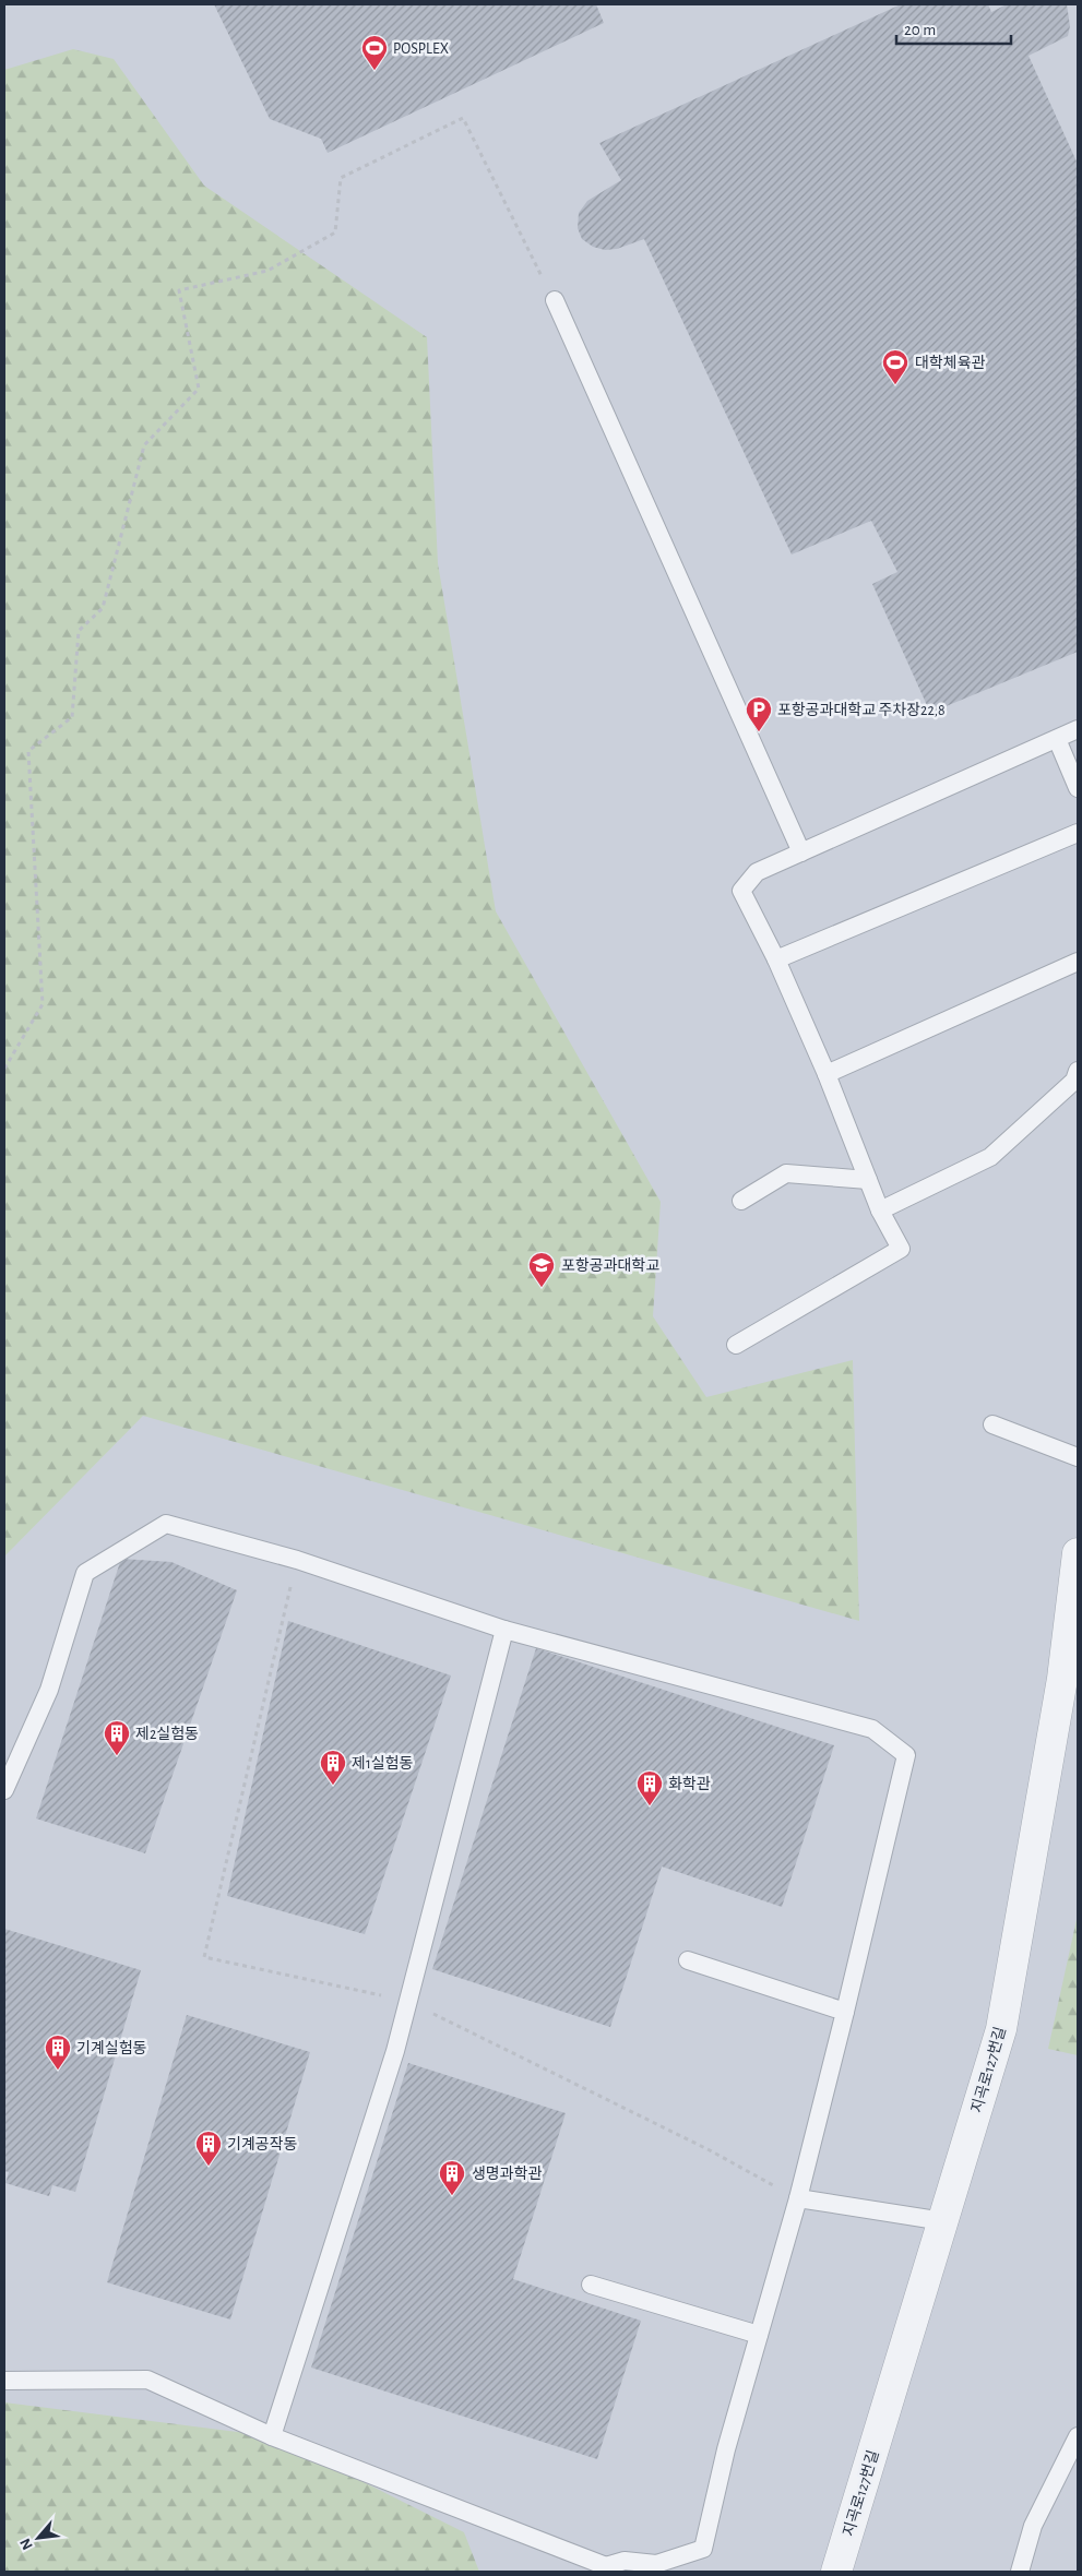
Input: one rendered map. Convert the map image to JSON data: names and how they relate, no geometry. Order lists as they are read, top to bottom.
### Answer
{
  "streets": {
    "street": ["지곡로127번길"]
  },
  "places": {
    "sports": ["POSPLEX", "대학체육관"],
    "parking": ["포항공과대학교 주차장22,8"],
    "school or university": ["포항공과대학교"],
    "building": [
      "제2실험동",
      "제1실험동",
      "화학관",
      "기계실험동",
      "기계공작동",
      "생명과학관"
    ]
  },
  "scale_bar": "20 m",
  "north": "bottom left"
}
